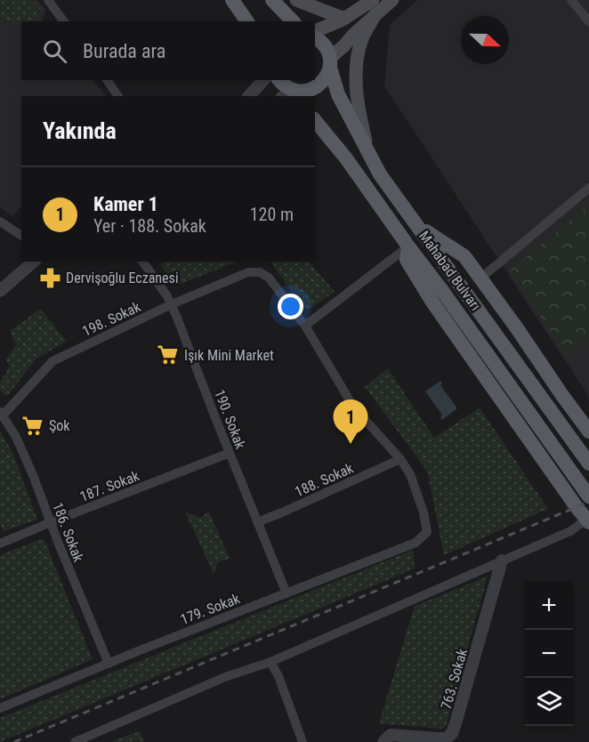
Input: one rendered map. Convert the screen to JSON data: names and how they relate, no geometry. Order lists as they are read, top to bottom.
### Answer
{
  "streets": {
    "main road": ["Mahabad Bulvarı"],
    "street": [
      "198. Sokak",
      "190. Sokak",
      "188. Sokak",
      "187. Sokak",
      "186. Sokak",
      "179. Sokak",
      "763. Sokak"
    ]
  },
  "crossings": [
    ["198. Sokak", "190. Sokak"],
    ["198. Sokak", "186. Sokak"],
    ["190. Sokak", "188. Sokak"],
    ["190. Sokak", "187. Sokak"],
    ["190. Sokak", "179. Sokak"],
    ["188. Sokak", "179. Sokak"],
    ["187. Sokak", "186. Sokak"],
    ["186. Sokak", "179. Sokak"]
  ],
  "places": {
    "pharmacy": ["Dervişoğlu Eczanesi"],
    "supermarket": ["Işık Mini Market", "Şok"]
  },
  "north": "right",
  "page": {
    "search": "Burada ara",
    "heading": "Yakında",
    "list": [
      {
        "mark": "1",
        "name": "Kamer 1",
        "note": "Yer · 188. Sokak",
        "value": "120 m"
      }
    ],
    "pins": "1",
    "map_buttons": ["+", "−"]
  }
}
